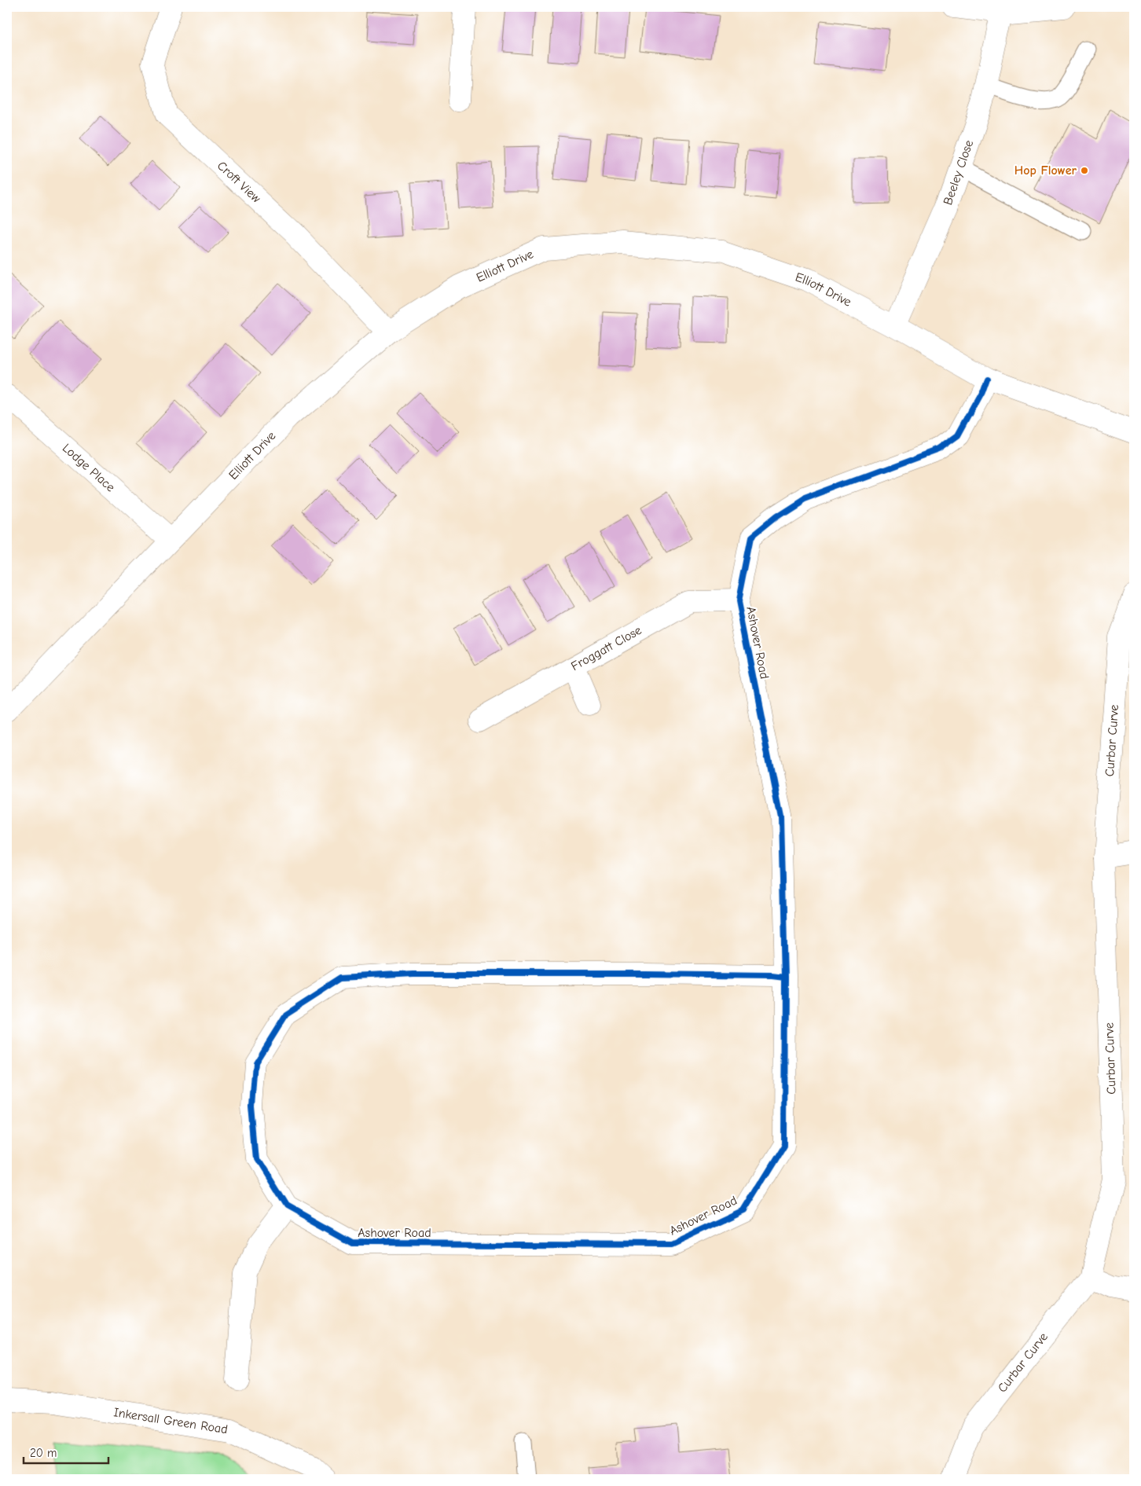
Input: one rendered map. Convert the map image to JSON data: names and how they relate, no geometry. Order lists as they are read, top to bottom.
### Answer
{
  "streets": {
    "street": [
      "Beeley Close",
      "Croft View",
      "Elliott Drive",
      "Lodge Place",
      "Ashover Road",
      "Froggatt Close",
      "Curbar Curve",
      "Inkersall Green Road"
    ]
  },
  "crossings": [
    ["Beeley Close", "Elliott Drive"],
    ["Croft View", "Elliott Drive"],
    ["Elliott Drive", "Lodge Place"],
    ["Elliott Drive", "Ashover Road"],
    ["Ashover Road", "Froggatt Close"]
  ],
  "places": ["Hop Flower"],
  "scale_bar": "20 m"
}
